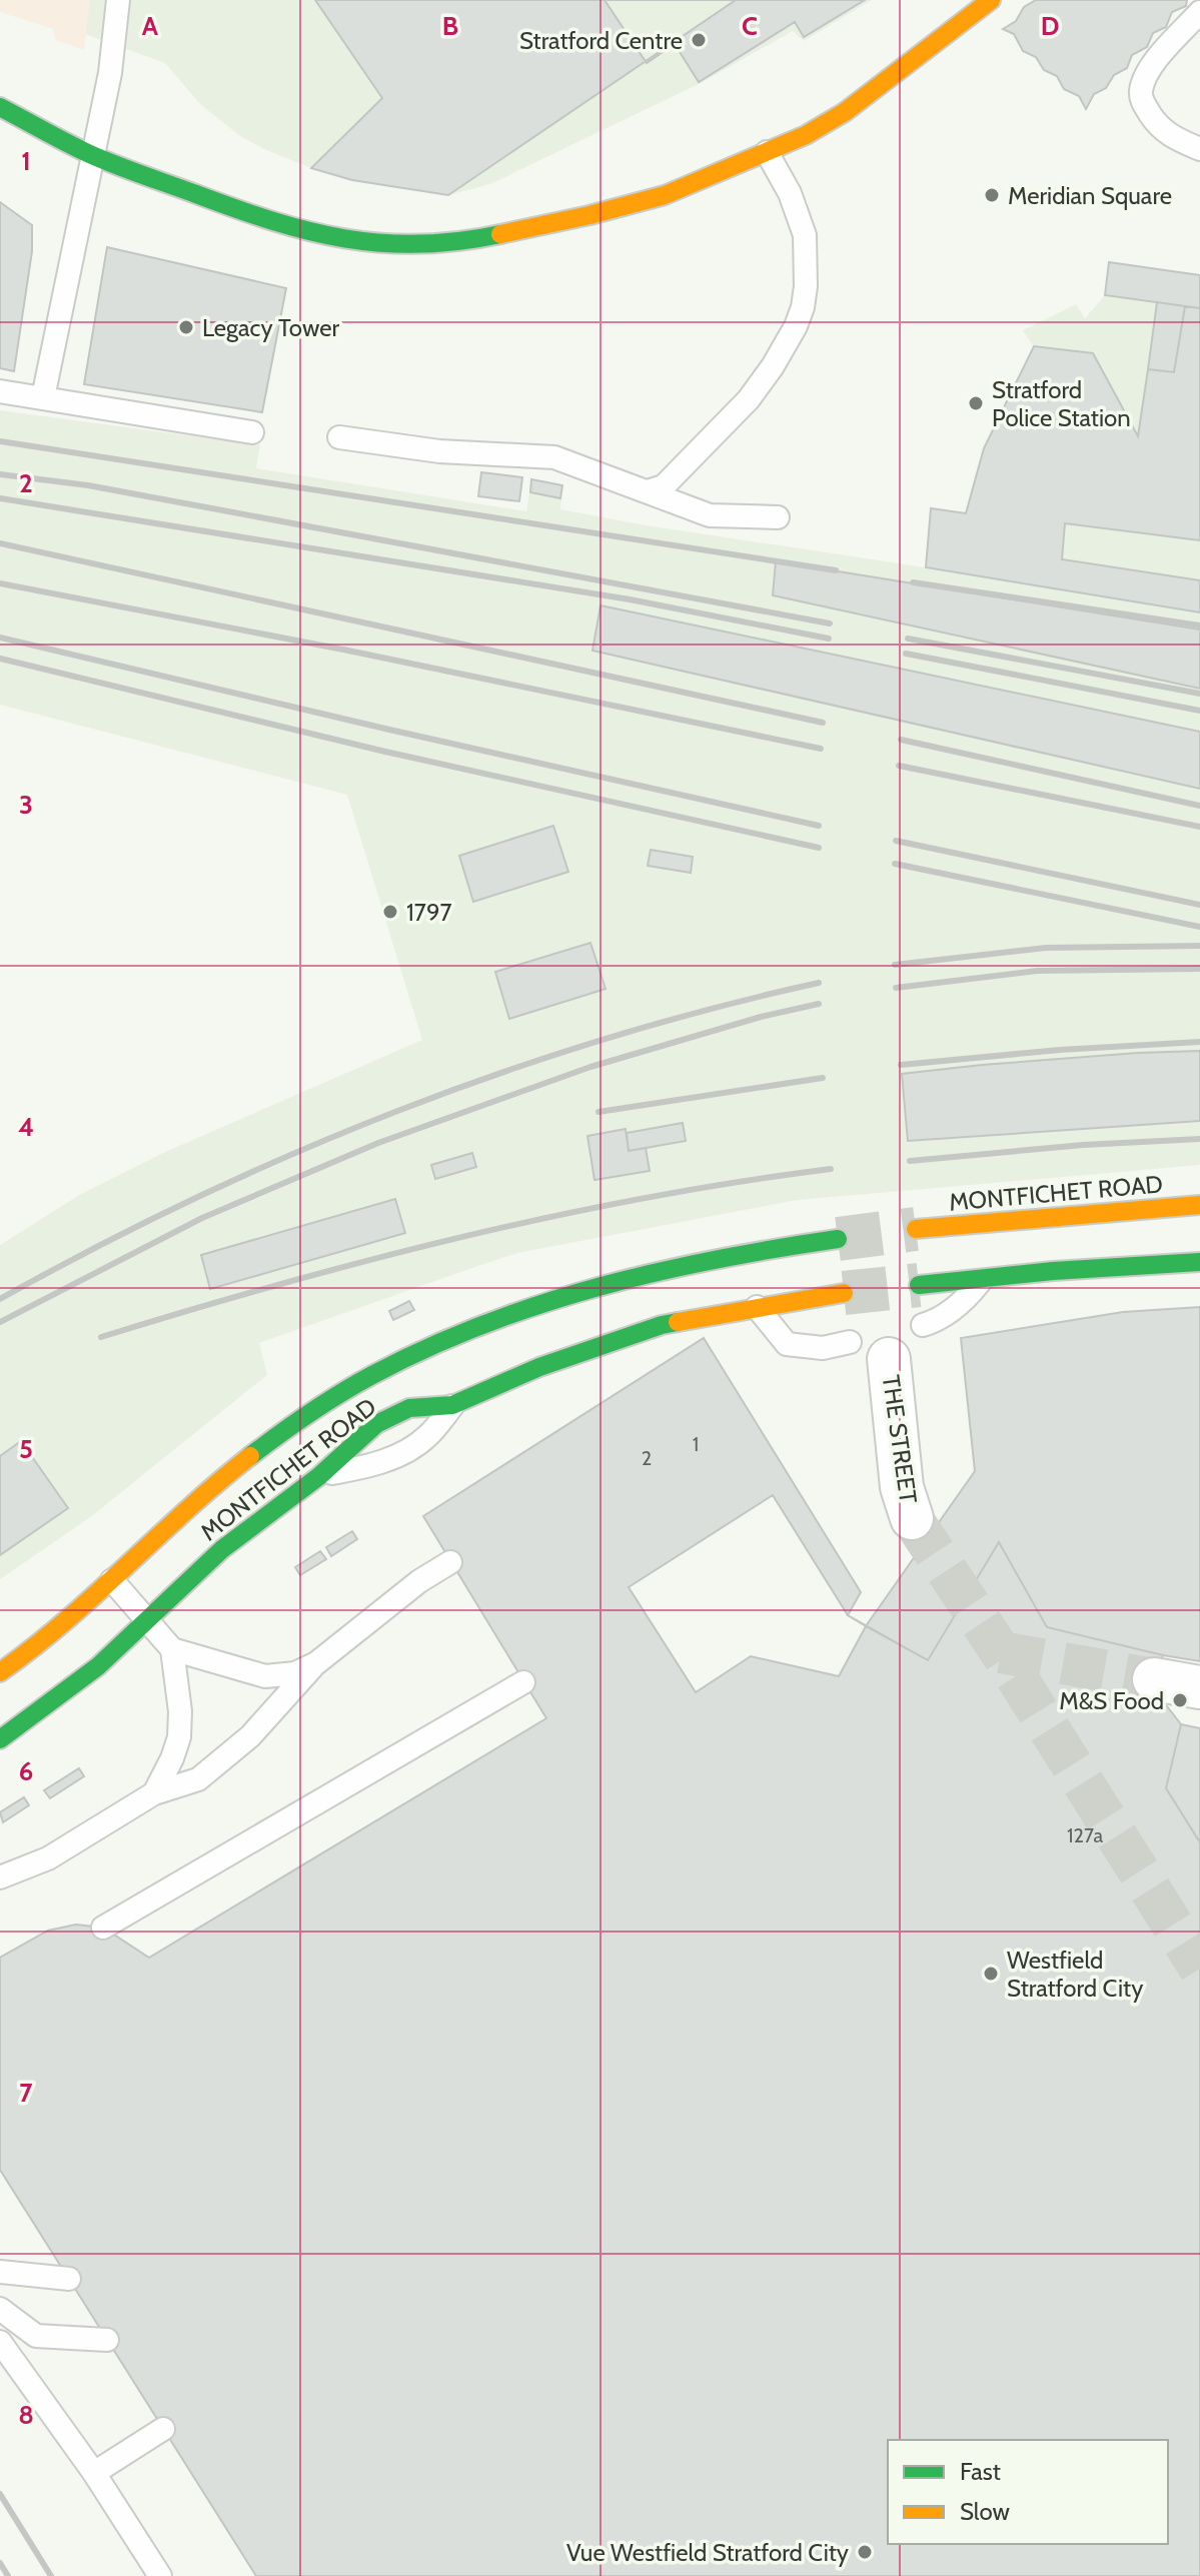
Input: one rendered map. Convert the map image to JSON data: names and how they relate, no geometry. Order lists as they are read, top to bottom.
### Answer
{
  "streets": {
    "street": ["MONTFICHET ROAD", "THE STREET"]
  },
  "places": [
    "Stratford Centre",
    "Meridian Square",
    "Legacy Tower",
    "Stratford Police Station",
    "1797",
    "M&S Food",
    "Westfield Stratford City",
    "Vue Westfield Stratford City"
  ],
  "house_numbers": ["1", "2", "127a"],
  "legend": ["Fast", "Slow"],
  "grid": {
    "columns": [
      "A",
      "B",
      "C",
      "D"
    ],
    "rows": [
      "1",
      "2",
      "3",
      "4",
      "5",
      "6",
      "7",
      "8"
    ]
  }
}
